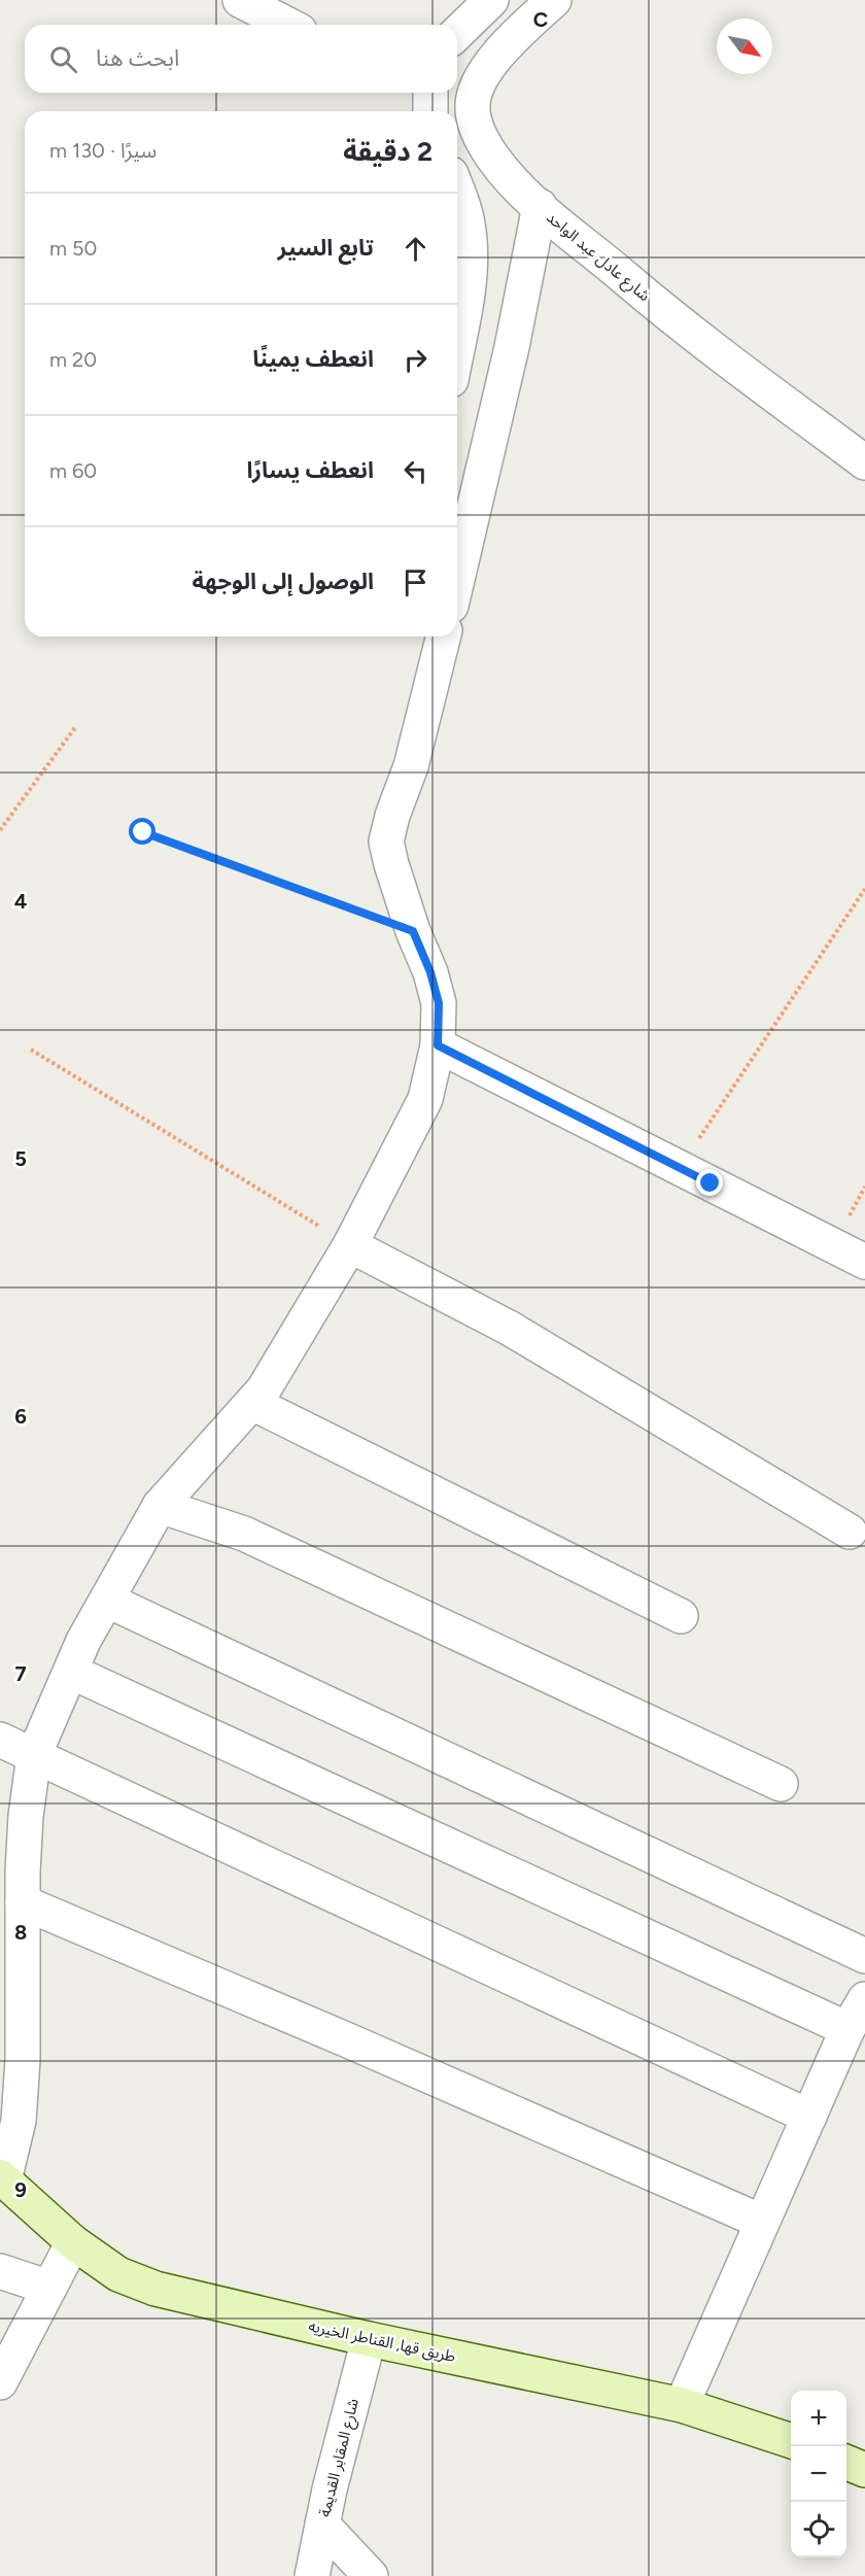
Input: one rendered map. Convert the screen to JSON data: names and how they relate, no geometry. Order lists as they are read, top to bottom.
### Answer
{
  "streets": {
    "street": ["شارع عادل عبد الواحد", "طريق قها, القناطر الخيريه", "شارع المقابر القديمة"]
  },
  "crossings": [
    ["طريق قها, القناطر الخيريه", "شارع المقابر القديمة"]
  ],
  "north": "bottom right",
  "page": {
    "search": "ابحث هنا",
    "heading": ["2 دقيقة", "سيرًا · 130 m"],
    "list": [
      ["تابع السير", "50 m"],
      ["انعطف يمينًا", "20 m"],
      ["انعطف يسارًا", "60 m"],
      "الوصول إلى الوجهة"
    ],
    "map_buttons": ["+", "−"]
  },
  "grid": {
    "columns": ["C"],
    "rows": [
      "4",
      "5",
      "6",
      "7",
      "8",
      "9"
    ]
  }
}
